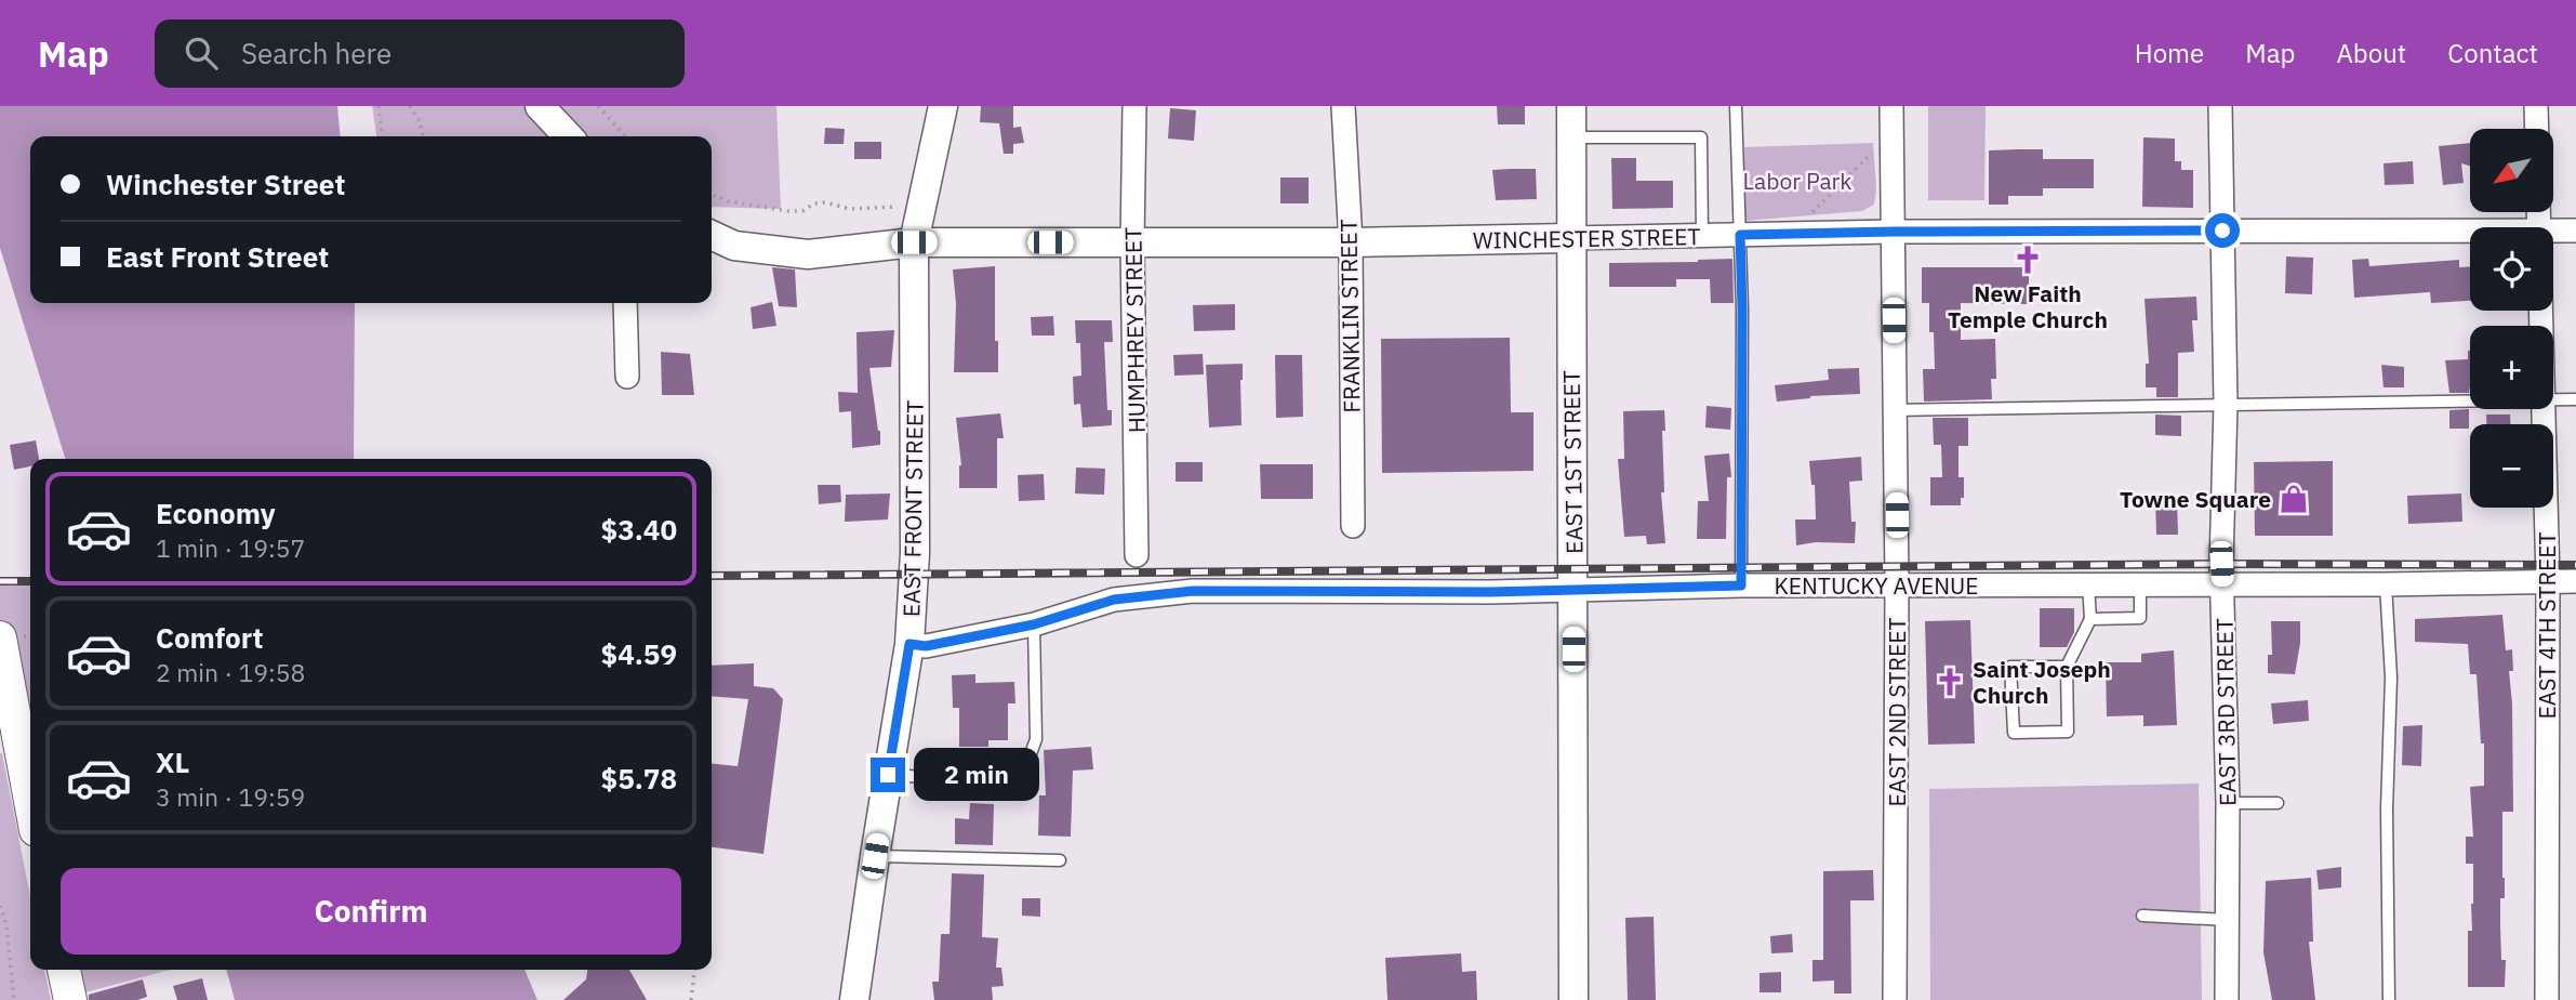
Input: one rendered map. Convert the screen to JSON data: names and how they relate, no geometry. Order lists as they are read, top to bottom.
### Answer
{
  "streets": {
    "street": [
      "WINCHESTER STREET",
      "FRANKLIN STREET",
      "HUMPHREY STREET",
      "EAST 1ST STREET",
      "EAST FRONT STREET",
      "KENTUCKY AVENUE",
      "EAST 4TH STREET",
      "EAST 2ND STREET",
      "EAST 3RD STREET"
    ]
  },
  "crossings": [
    ["WINCHESTER STREET", "FRANKLIN STREET"],
    ["WINCHESTER STREET", "HUMPHREY STREET"],
    ["WINCHESTER STREET", "EAST 1ST STREET"],
    ["WINCHESTER STREET", "EAST FRONT STREET"],
    ["WINCHESTER STREET", "EAST 2ND STREET"],
    ["WINCHESTER STREET", "EAST 3RD STREET"],
    ["EAST 1ST STREET", "KENTUCKY AVENUE"],
    ["EAST FRONT STREET", "KENTUCKY AVENUE"],
    ["KENTUCKY AVENUE", "EAST 4TH STREET"],
    ["KENTUCKY AVENUE", "EAST 2ND STREET"],
    ["KENTUCKY AVENUE", "EAST 3RD STREET"]
  ],
  "parks": ["Labor Park"],
  "places": {
    "church": ["New Faith Temple Church", "Saint Joseph Church"],
    "shop": ["Towne Square"]
  },
  "north": "bottom left",
  "page": {
    "header": "Map",
    "search": "Search here",
    "nav": [
      "Home",
      "Map",
      "About",
      "Contact"
    ],
    "map_buttons": ["+", "−"],
    "banner": ["Winchester Street", "East Front Street"],
    "list": [
      {
        "name": "Economy",
        "note": "1 min · 19:57",
        "value": "$3.40"
      },
      {
        "name": "Comfort",
        "note": "2 min · 19:58",
        "value": "$4.59"
      },
      {
        "name": "XL",
        "note": "3 min · 19:59",
        "value": "$5.78"
      }
    ],
    "bubble": "2 min",
    "buttons": "Confirm"
  }
}
